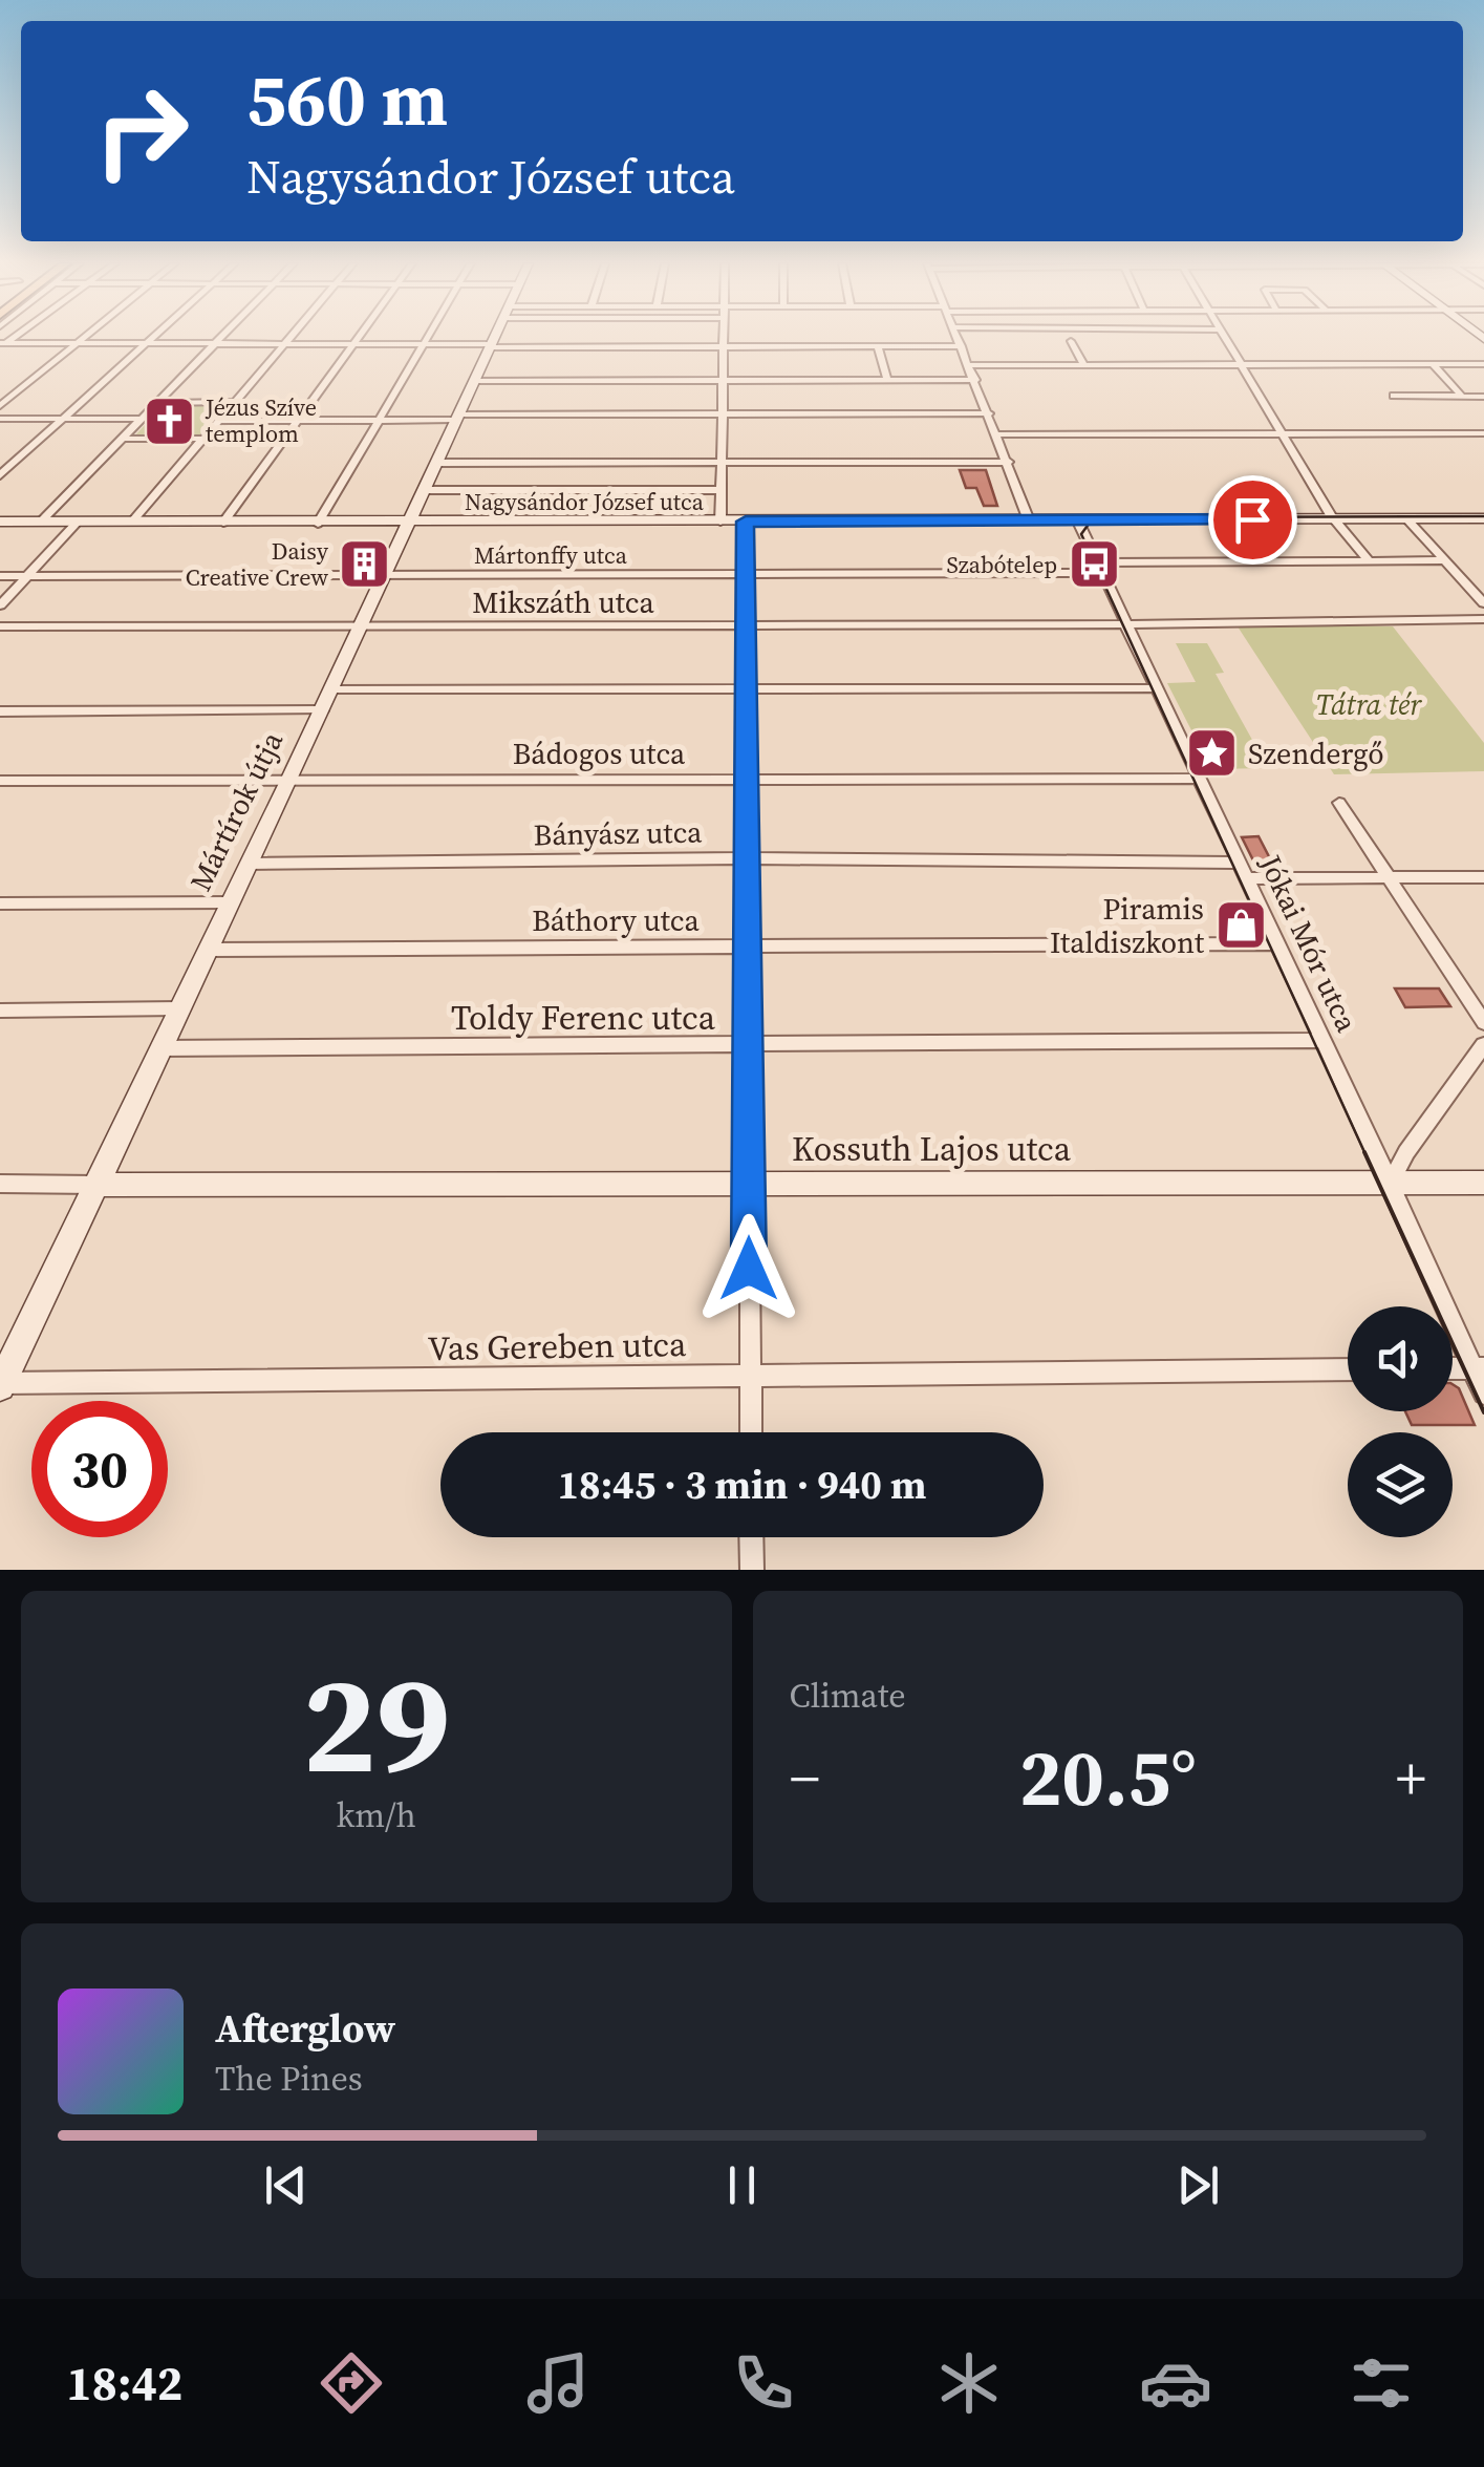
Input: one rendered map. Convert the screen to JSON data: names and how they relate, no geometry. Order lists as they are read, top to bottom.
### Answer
{
  "streets": {
    "street": [
      "Nagysándor József utca",
      "Mártonffy utca",
      "Mikszáth utca",
      "Bádogos utca",
      "Mártírok útja",
      "Bányász utca",
      "Báthory utca",
      "Jókai Mór utca",
      "Toldy Ferenc utca",
      "Kossuth Lajos utca",
      "Vas Gereben utca"
    ]
  },
  "crossings": [
    ["Nagysándor József utca", "Mártírok útja"],
    ["Nagysándor József utca", "Jókai Mór utca"],
    ["Mártonffy utca", "Mártírok útja"],
    ["Mártonffy utca", "Jókai Mór utca"],
    ["Mikszáth utca", "Mártírok útja"],
    ["Mikszáth utca", "Jókai Mór utca"],
    ["Bádogos utca", "Mártírok útja"],
    ["Bádogos utca", "Jókai Mór utca"],
    ["Mártírok útja", "Bányász utca"],
    ["Mártírok útja", "Báthory utca"],
    ["Mártírok útja", "Toldy Ferenc utca"],
    ["Mártírok útja", "Kossuth Lajos utca"],
    ["Mártírok útja", "Vas Gereben utca"],
    ["Bányász utca", "Jókai Mór utca"],
    ["Báthory utca", "Jókai Mór utca"],
    ["Jókai Mór utca", "Toldy Ferenc utca"],
    ["Jókai Mór utca", "Kossuth Lajos utca"]
  ],
  "parks": ["Tátra tér"],
  "places": {
    "church": ["Jézus Szíve templom"],
    "building": ["Daisy Creative Crew"],
    "bus stop": ["Szabótelep"],
    "place": ["Szendergő"],
    "shop": ["Piramis Italdiszkont"]
  },
  "page": {
    "turn": ["560 m", "Nagysándor József utca"],
    "limit": "30",
    "trip": "18:45 · 3 min · 940 m",
    "tile": [
      ["29", "km/h"],
      "Climate"
    ],
    "heat": ["−", "20.5°", "+"],
    "song": ["Afterglow", "The Pines"],
    "tabs": "18:42"
  }
}
